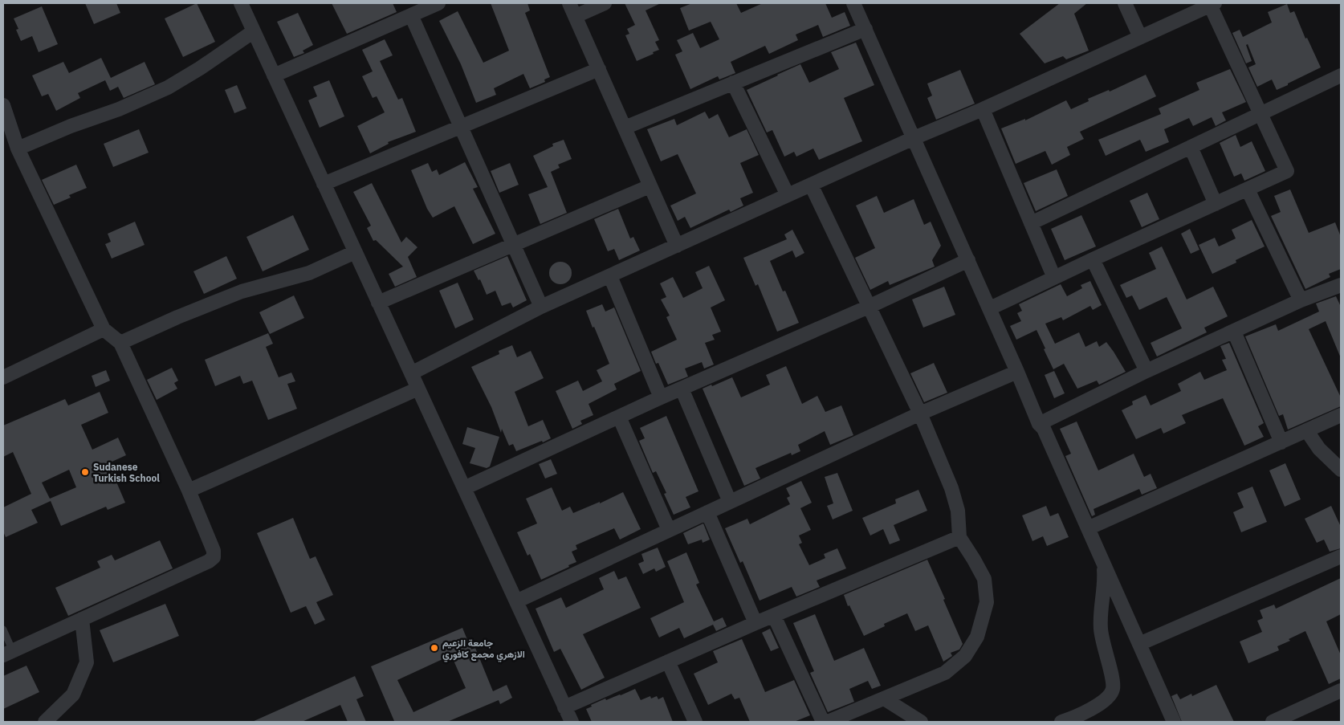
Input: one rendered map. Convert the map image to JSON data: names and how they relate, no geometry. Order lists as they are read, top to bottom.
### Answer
{
  "places": ["Sudanese Turkish School", "جامعة الزعيم الازهري مجمع كافوري"]
}
